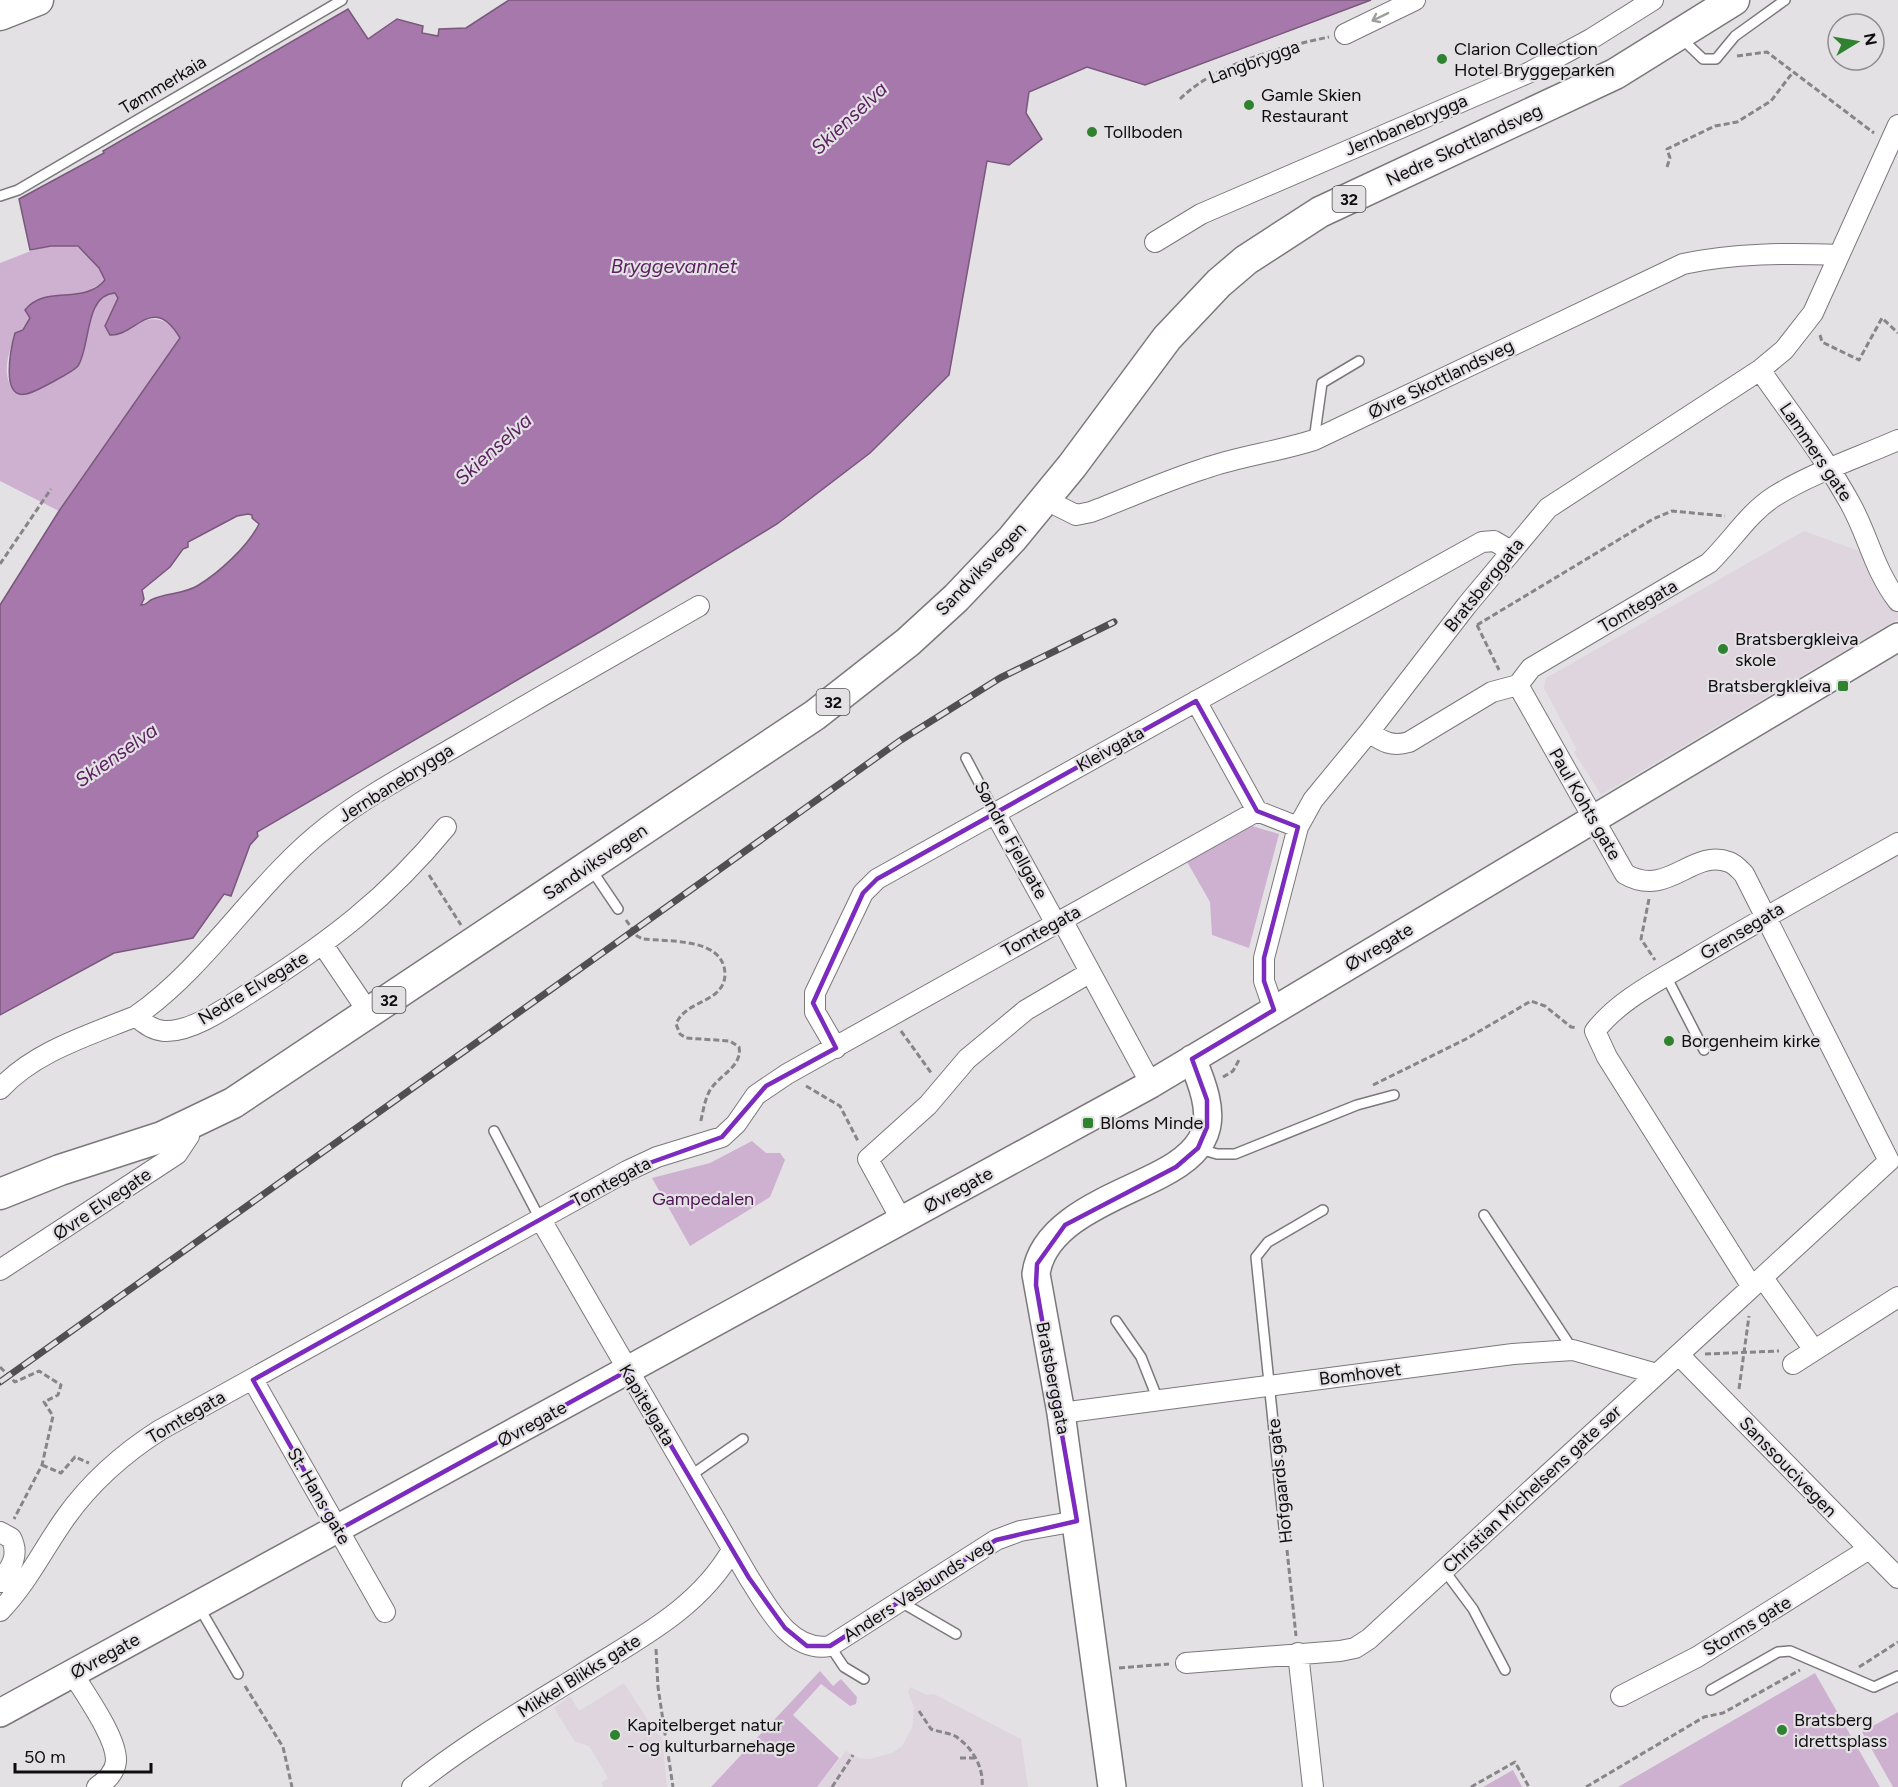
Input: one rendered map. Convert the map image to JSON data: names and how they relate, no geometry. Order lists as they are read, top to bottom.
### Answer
{
  "streets": {
    "main road": ["Nedre Skottlandsveg", "32", "Sandviksvegen"],
    "street": [
      "Jernbanebrygga",
      "Øvre Skottlandsveg",
      "Lammers gate",
      "Bratsberggata",
      "Tomtegata",
      "Kleivgata",
      "Paul Kohts gate",
      "Søndre Fjellgate",
      "Grensegata",
      "Øvregate",
      "Nedre Elvegate",
      "Øvre Elvegate",
      "Bomhovet",
      "Kapitelgata",
      "Sanssoucivegen",
      "Christian Michelsens gate sør",
      "St. Hans gate",
      "Anders Vasbunds veg",
      "Storms gate",
      "Mikkel Blikks gate"
    ],
    "lane": ["Tømmerkaia", "Hofgaards gate"],
    "path": ["Langbrygga"]
  },
  "crossings": [
    ["Jernbanebrygga", "Nedre Elvegate"],
    ["Nedre Skottlandsveg", "Øvre Skottlandsveg"],
    ["Nedre Skottlandsveg", "Sandviksvegen"],
    ["Øvre Skottlandsveg", "Sandviksvegen"],
    ["Øvre Skottlandsveg", "Bratsberggata"],
    ["Lammers gate", "Bratsberggata"],
    ["Lammers gate", "Tomtegata"],
    ["Sandviksvegen", "Øvre Elvegate"],
    ["Bratsberggata", "Tomtegata"],
    ["Bratsberggata", "Kleivgata"],
    ["Bratsberggata", "Øvregate"],
    ["Bratsberggata", "Bomhovet"],
    ["Bratsberggata", "Anders Vasbunds veg"],
    ["Tomtegata", "Kleivgata"],
    ["Tomtegata", "Paul Kohts gate"],
    ["Tomtegata", "Søndre Fjellgate"],
    ["Tomtegata", "Kapitelgata"],
    ["Tomtegata", "St. Hans gate"],
    ["Kleivgata", "Søndre Fjellgate"],
    ["Paul Kohts gate", "Øvregate"],
    ["Søndre Fjellgate", "Øvregate"],
    ["Øvregate", "Kapitelgata"],
    ["Øvregate", "St. Hans gate"],
    ["Bomhovet", "Hofgaards gate"],
    ["Bomhovet", "Christian Michelsens gate sør"],
    ["Kapitelgata", "Anders Vasbunds veg"],
    ["Kapitelgata", "Mikkel Blikks gate"],
    ["Sanssoucivegen", "Christian Michelsens gate sør"],
    ["Sanssoucivegen", "Storms gate"],
    ["Hofgaards gate", "Christian Michelsens gate sør"]
  ],
  "water": ["Skienselva", "Bryggevannet"],
  "parks": ["Gampedalen"],
  "places": {
    "other": [
      "Clarion Collection Hotel Bryggeparken",
      "Gamle Skien Restaurant",
      "Tollboden",
      "Bratsbergkleiva skole",
      "Borgenheim kirke",
      "Bratsberg idrettsplass",
      "Kapitelberget natur - og kulturbarnehage"
    ],
    "transit": ["Bratsbergkleiva", "Bloms Minde"]
  },
  "scale_bar": "50 m",
  "north": "right"
}
